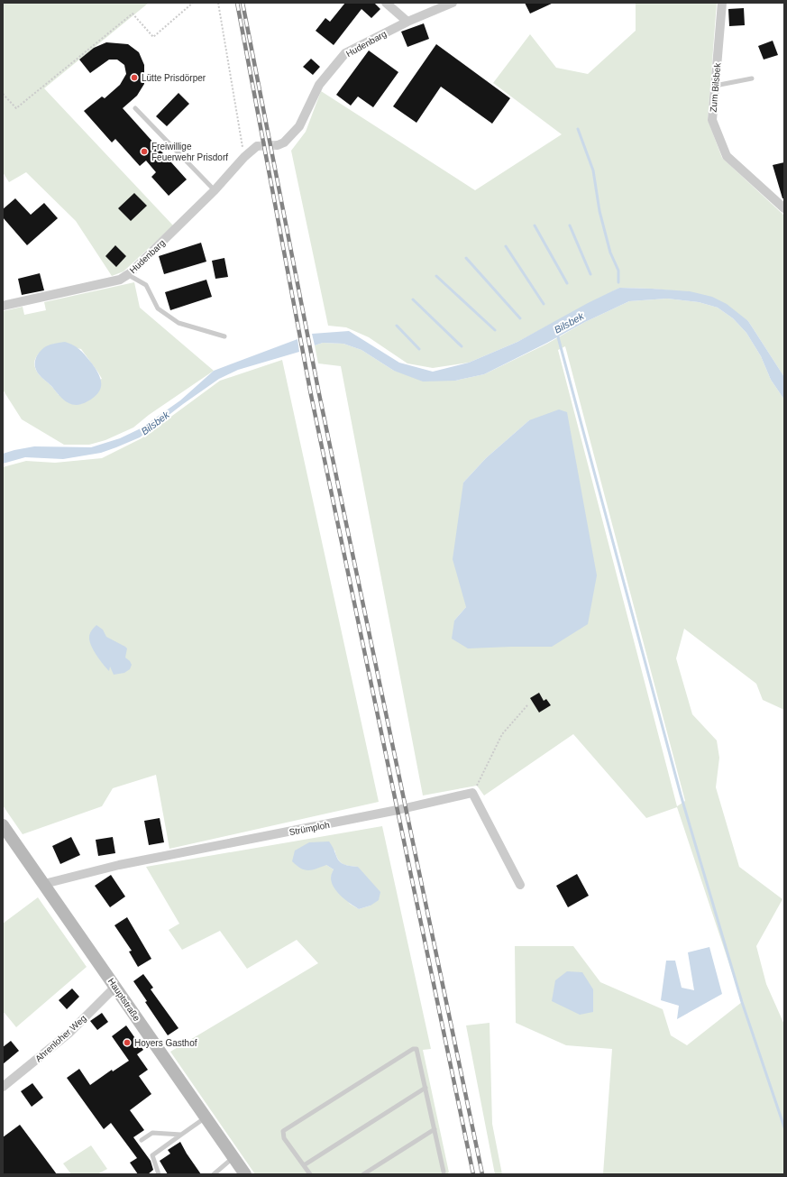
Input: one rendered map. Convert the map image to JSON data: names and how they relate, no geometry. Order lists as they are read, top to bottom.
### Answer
{
  "streets": {
    "main road": ["Hauptstraße"],
    "street": [
      "Hudenbarg",
      "Zum Bilsbek",
      "Strümploh",
      "Ahrenloher Weg"
    ]
  },
  "crossings": [
    ["Strümploh", "Hauptstraße"],
    ["Hauptstraße", "Ahrenloher Weg"]
  ],
  "water": ["Bilsbek"],
  "places": ["Lütte Prisdörper", "Freiwillige Feuerwehr Prisdorf", "Hoyers Gasthof"]
}
